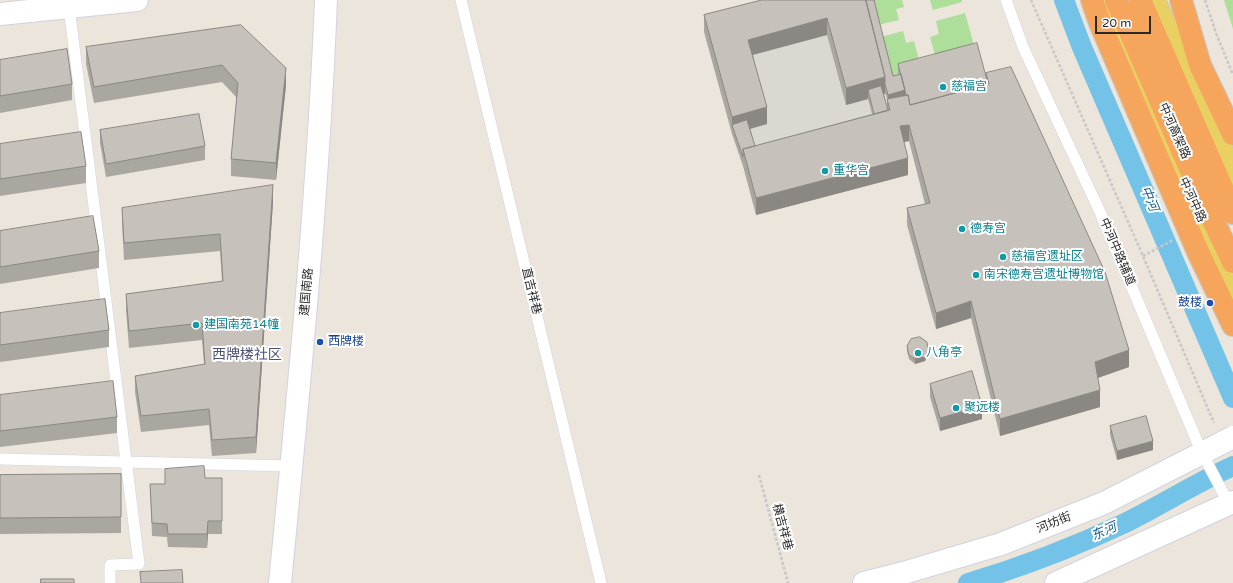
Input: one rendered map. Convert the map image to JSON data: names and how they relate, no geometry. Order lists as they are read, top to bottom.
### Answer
{
  "streets": {
    "highway": ["中河高架路"],
    "main road": ["中河中路"],
    "street": ["建国南路", "河坊街"],
    "lane": ["中河中路辅道", "直吉祥巷"],
    "path": ["横吉祥巷"]
  },
  "crossings": [
    ["中河中路辅道", "河坊街"]
  ],
  "districts": ["西牌楼社区"],
  "water": ["中河", "东河"],
  "places": [
    "慈福宫",
    "重华宫",
    "德寿宫",
    "慈福宫遗址区",
    "南宋德寿宫遗址博物馆",
    "鼓楼",
    "建国南苑14幢",
    "西牌楼",
    "八角亭",
    "聚远楼"
  ],
  "scale_bar": "20 m"
}
